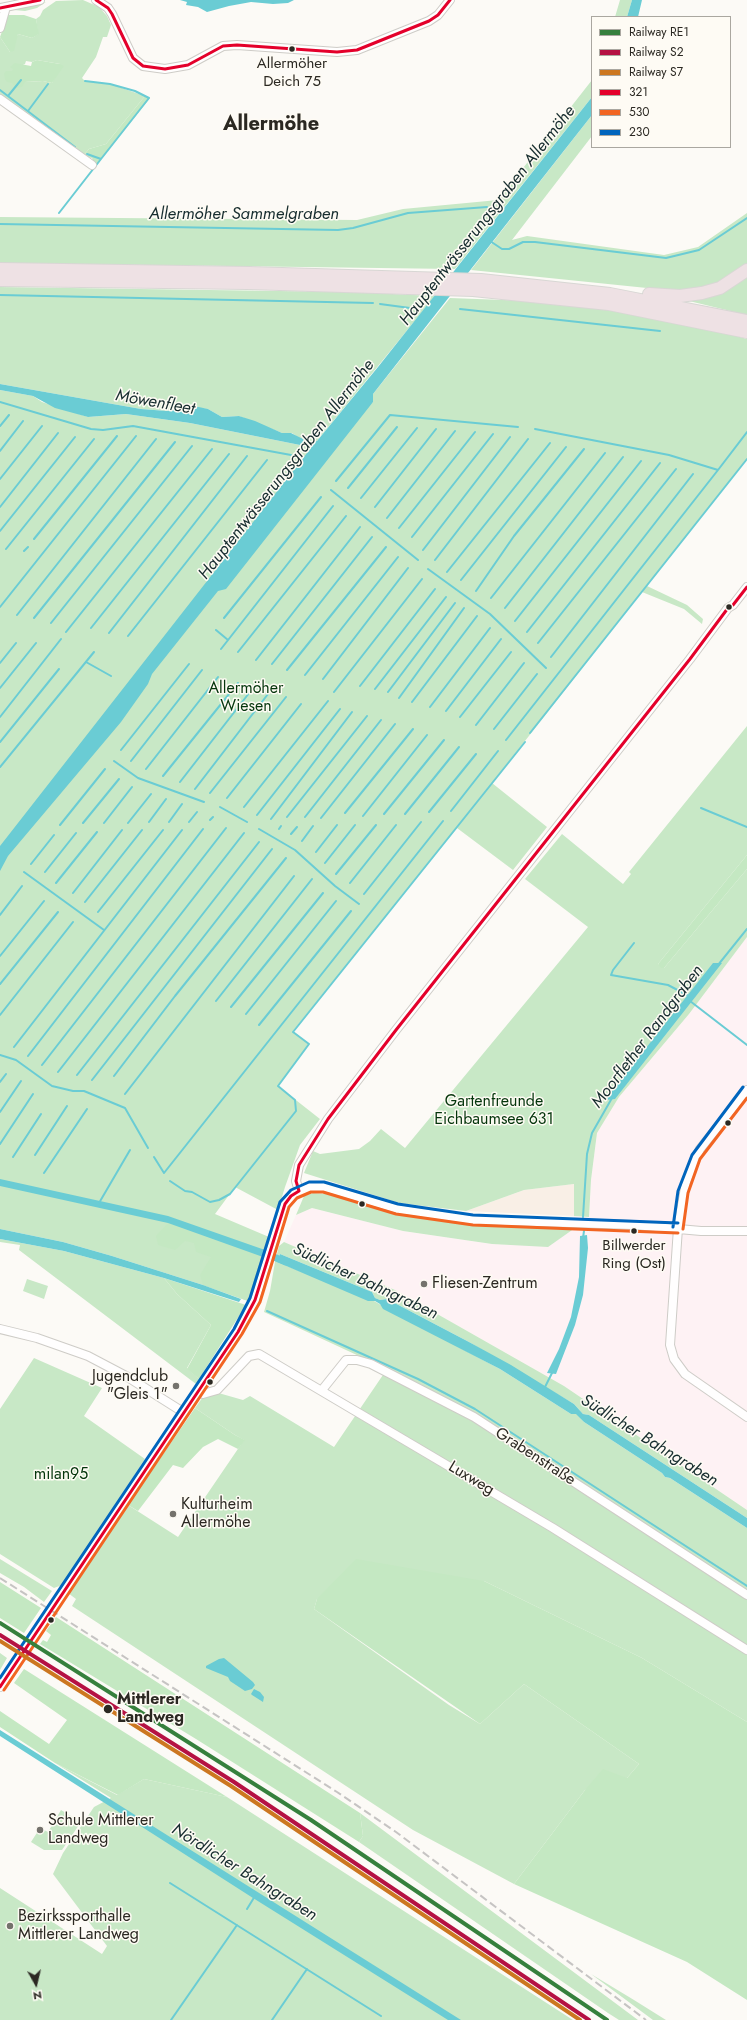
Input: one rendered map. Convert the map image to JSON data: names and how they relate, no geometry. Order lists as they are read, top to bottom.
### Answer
{
  "streets": {
    "street": ["Grabenstraße", "Luxweg"]
  },
  "crossings": [
    ["Grabenstraße", "Luxweg"]
  ],
  "districts": ["Allermöhe"],
  "water": [
    "Allermöher Sammelgraben",
    "Hauptentwässerungsgraben Allermöhe",
    "Möwenfleet",
    "Moorflether Randgraben",
    "Südlicher Bahngraben",
    "Nördlicher Bahngraben"
  ],
  "parks": ["Allermöher Wiesen", "Gartenfreunde Eichbaumsee 631", "milan95"],
  "places": [
    "Allermöher Deich 75",
    "Billwerder Ring (Ost)",
    "Fliesen-Zentrum",
    "Jugendclub \"Gleis 1\"",
    "Kulturheim Allermöhe",
    "Mittlerer Landweg",
    "Schule Mittlerer Landweg",
    "Bezirkssporthalle Mittlerer Landweg"
  ],
  "lines": [
    "transit line 321",
    "transit line 230",
    "transit line 530",
    "rail line RE1",
    "rail line S2",
    "rail line S7"
  ],
  "legend": [
    "Railway RE1",
    "Railway S2",
    "Railway S7",
    "321",
    "530",
    "230"
  ],
  "north": "bottom"
}
